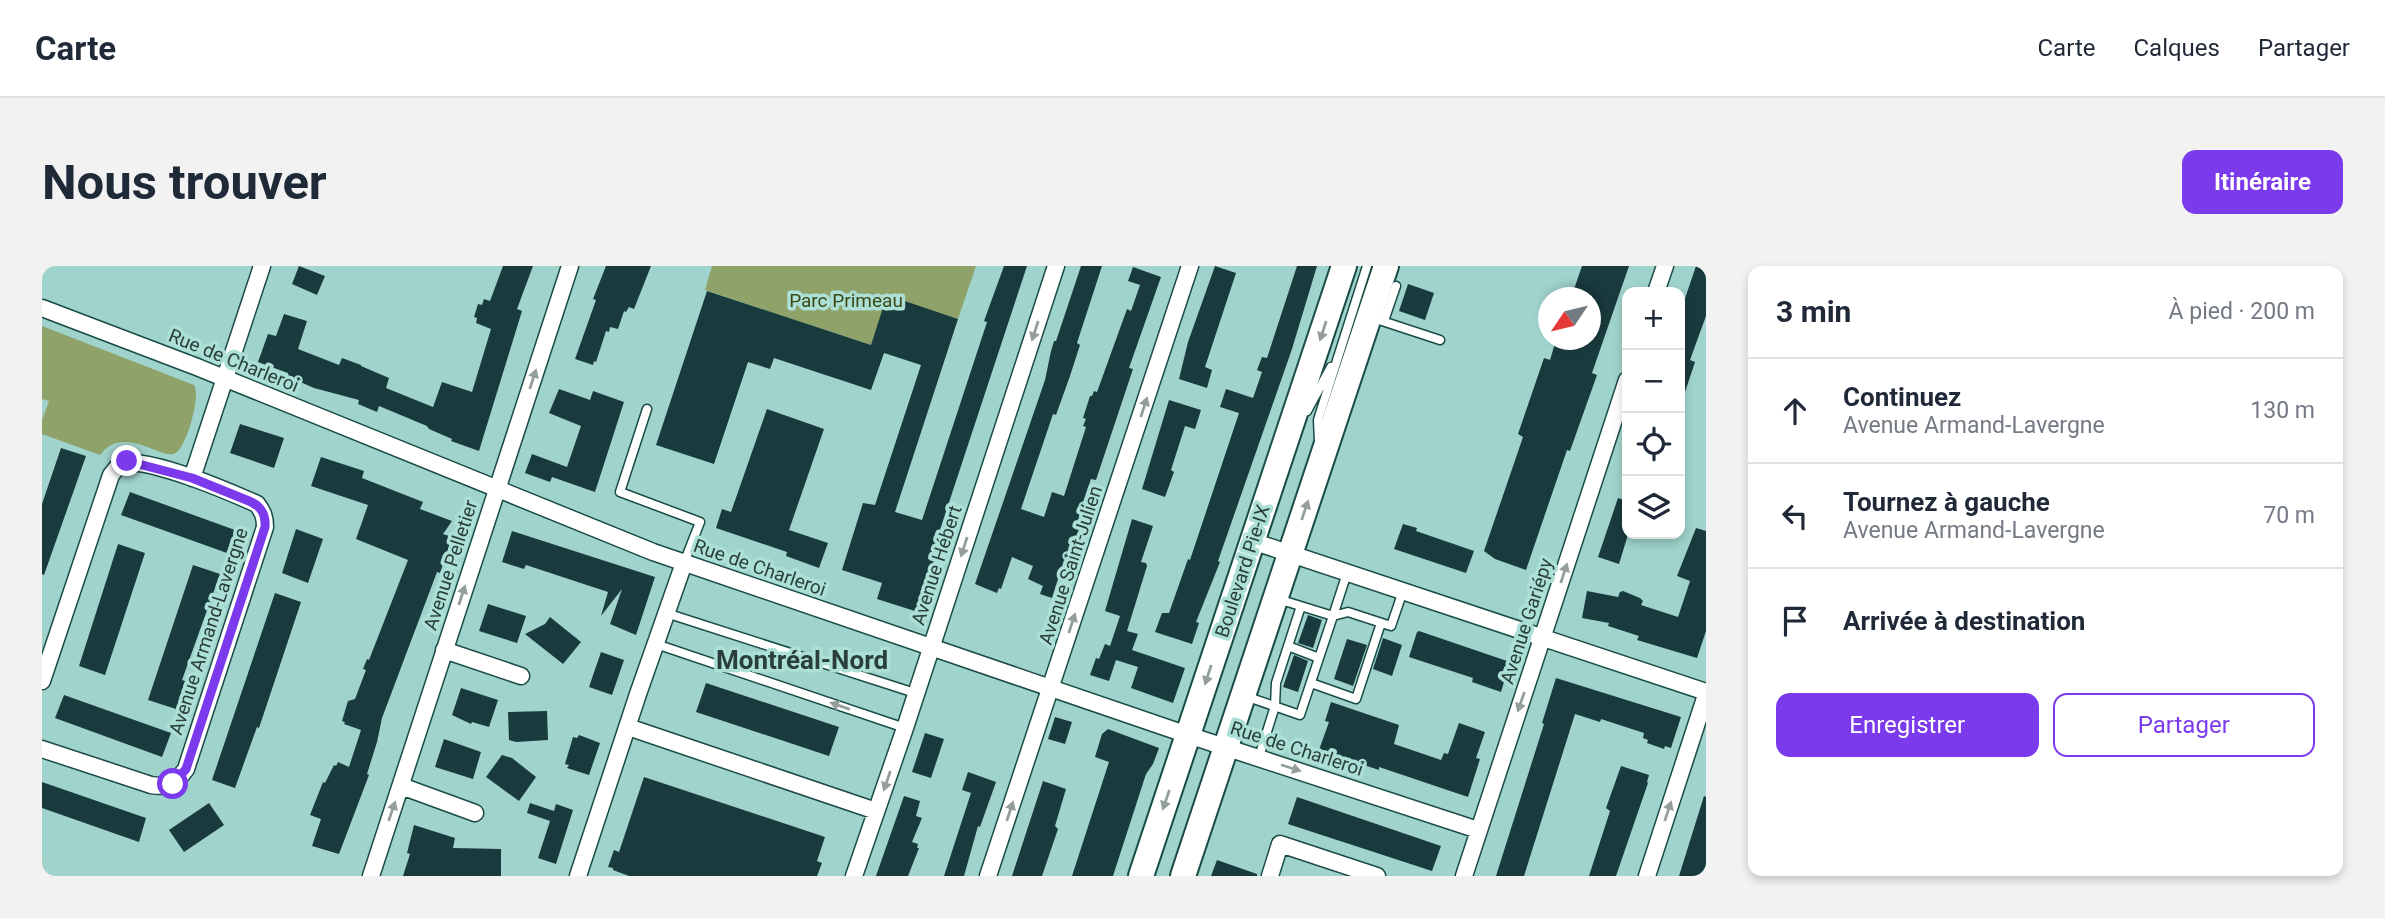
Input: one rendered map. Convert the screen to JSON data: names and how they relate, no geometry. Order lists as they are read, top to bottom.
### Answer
{
  "streets": {
    "main road": ["Boulevard Pie-IX"],
    "street": [
      "Rue de Charleroi",
      "Avenue Pelletier",
      "Avenue Hébert",
      "Avenue Saint-Julien",
      "Avenue Gariépy",
      "Avenue Armand-Lavergne"
    ]
  },
  "crossings": [
    ["Rue de Charleroi", "Avenue Pelletier"],
    ["Rue de Charleroi", "Avenue Hébert"],
    ["Rue de Charleroi", "Avenue Saint-Julien"],
    ["Rue de Charleroi", "Boulevard Pie-IX"],
    ["Rue de Charleroi", "Avenue Gariépy"]
  ],
  "one_way": ["Avenue Pelletier", "Avenue Hébert", "Avenue Saint-Julien"],
  "districts": ["Montréal-Nord"],
  "parks": ["Parc Primeau"],
  "north": "bottom left",
  "page": {
    "header": "Carte",
    "nav": ["Carte", "Calques", "Partager"],
    "buttons": [
      "Itinéraire",
      ["Enregistrer", "Partager"]
    ],
    "title": "Nous trouver",
    "heading": ["3 min", "À pied · 200 m"],
    "map_buttons": ["+", "−"],
    "list": [
      ["Continuez", "Avenue Armand-Lavergne", "130 m"],
      ["Tournez à gauche", "Avenue Armand-Lavergne", "70 m"],
      "Arrivée à destination"
    ]
  }
}
